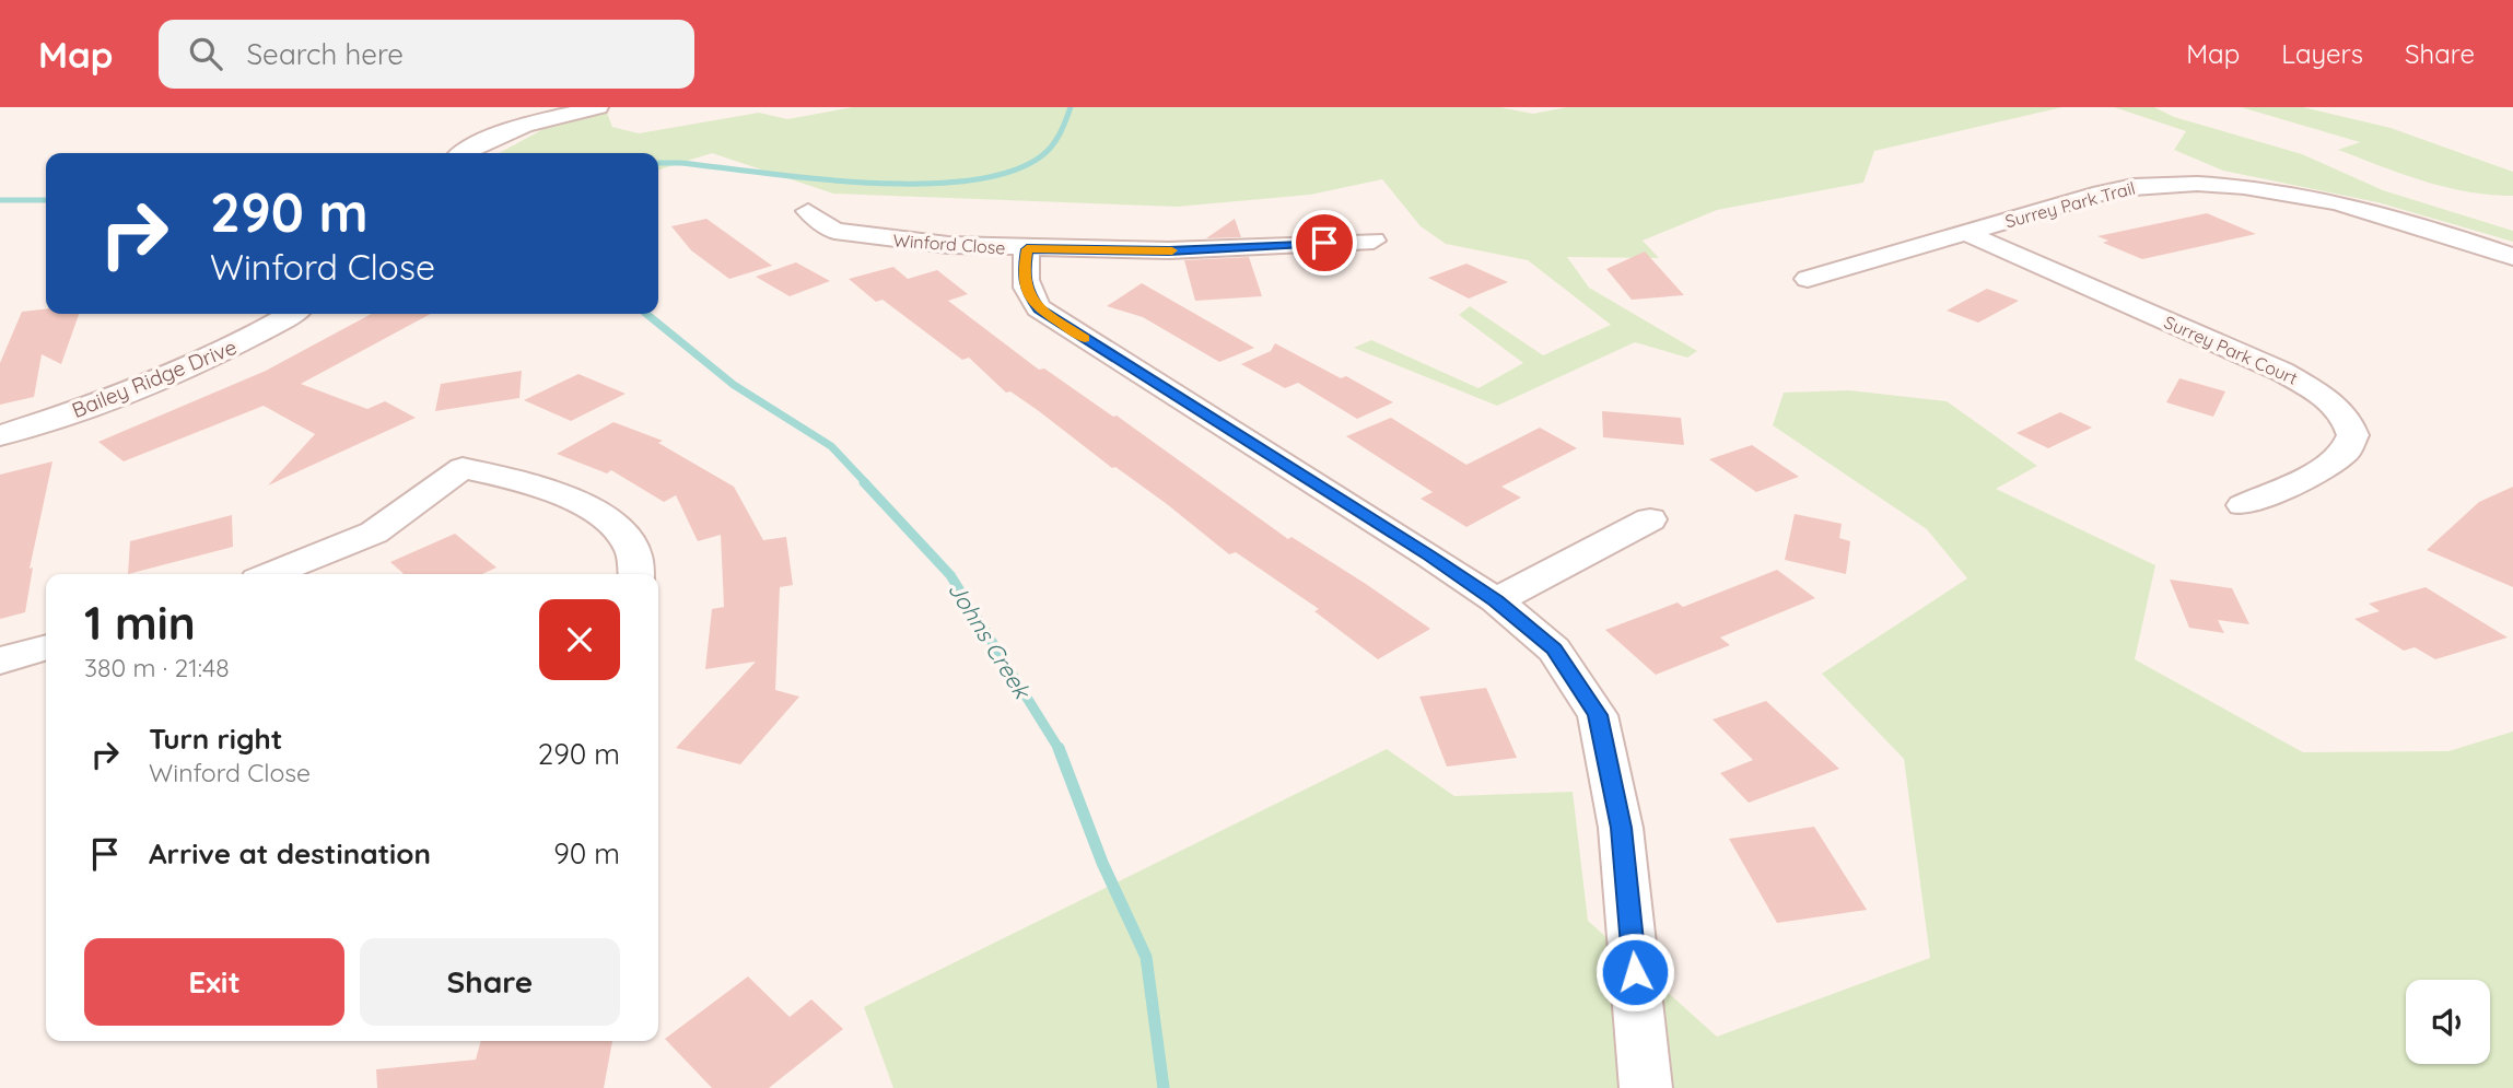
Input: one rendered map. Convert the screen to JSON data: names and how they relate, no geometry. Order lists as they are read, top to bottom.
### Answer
{
  "streets": {
    "street": [
      "Surrey Park Trail",
      "Winford Close",
      "Surrey Park Court",
      "Bailey Ridge Drive"
    ]
  },
  "crossings": [
    ["Surrey Park Trail", "Surrey Park Court"]
  ],
  "water": ["Johns Creek"],
  "page": {
    "header": "Map",
    "search": "Search here",
    "nav": ["Map", "Layers", "Share"],
    "turn": ["290 m", "Winford Close"],
    "heading": ["1 min", "380 m · 21:48"],
    "list": [
      {
        "name": "Turn right",
        "note": "Winford Close",
        "value": "290 m"
      },
      {
        "name": "Arrive at destination",
        "value": "90 m"
      }
    ],
    "buttons": ["Exit", "Share"]
  }
}
